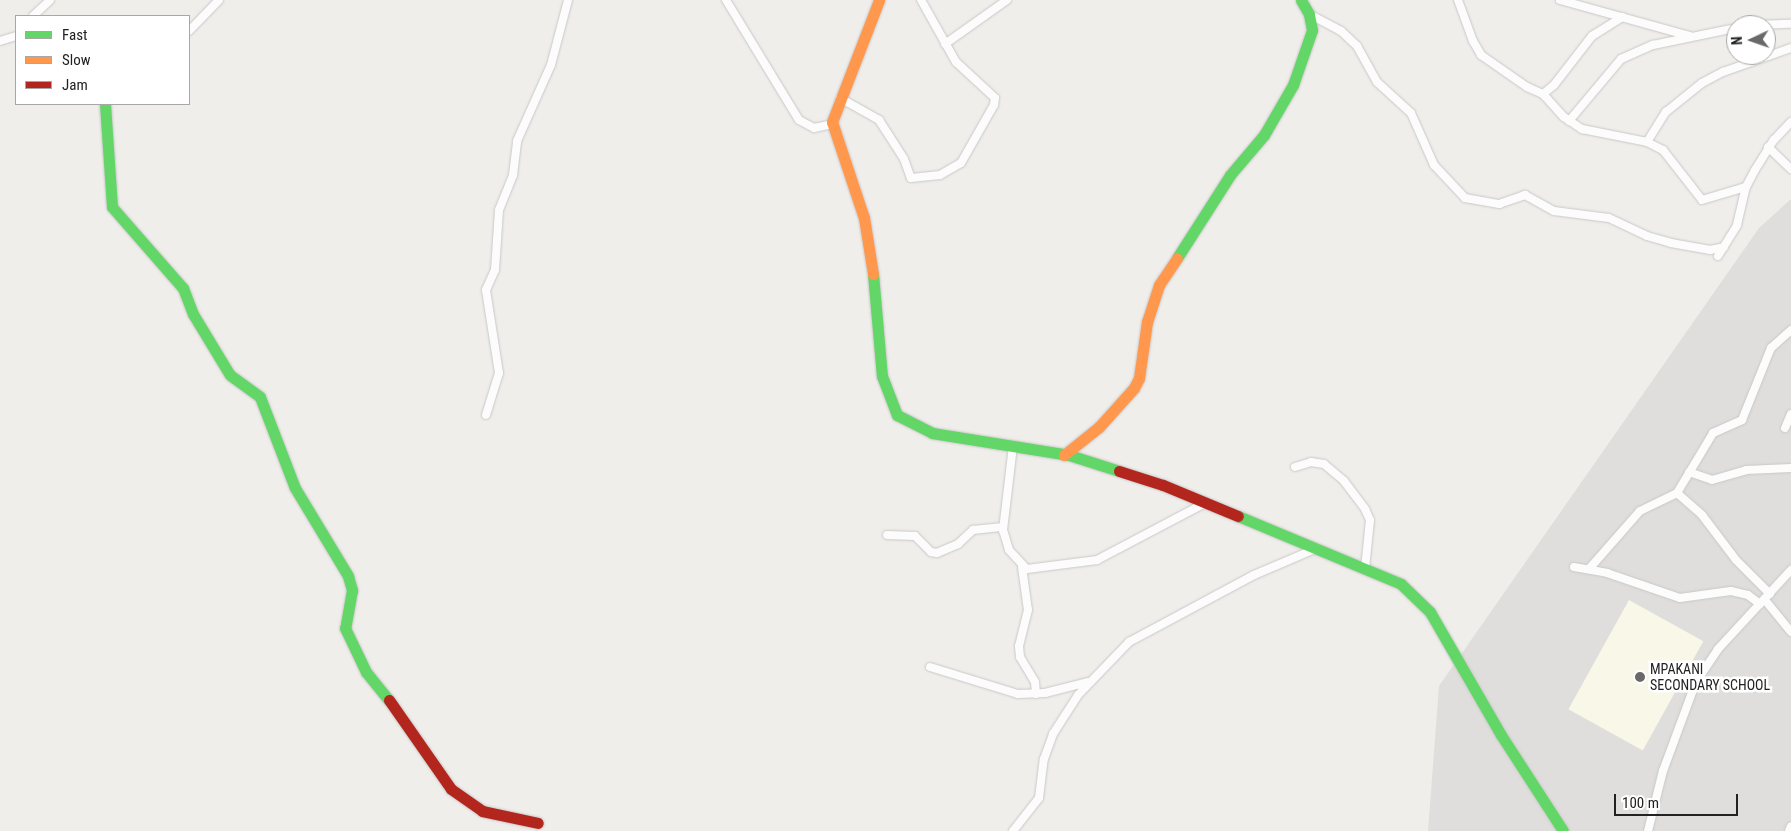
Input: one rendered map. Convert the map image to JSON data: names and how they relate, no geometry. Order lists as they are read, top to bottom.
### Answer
{
  "places": ["MPAKANI SECONDARY SCHOOL"],
  "legend": ["Fast", "Slow", "Jam"],
  "scale_bar": "100 m",
  "north": "left"
}
